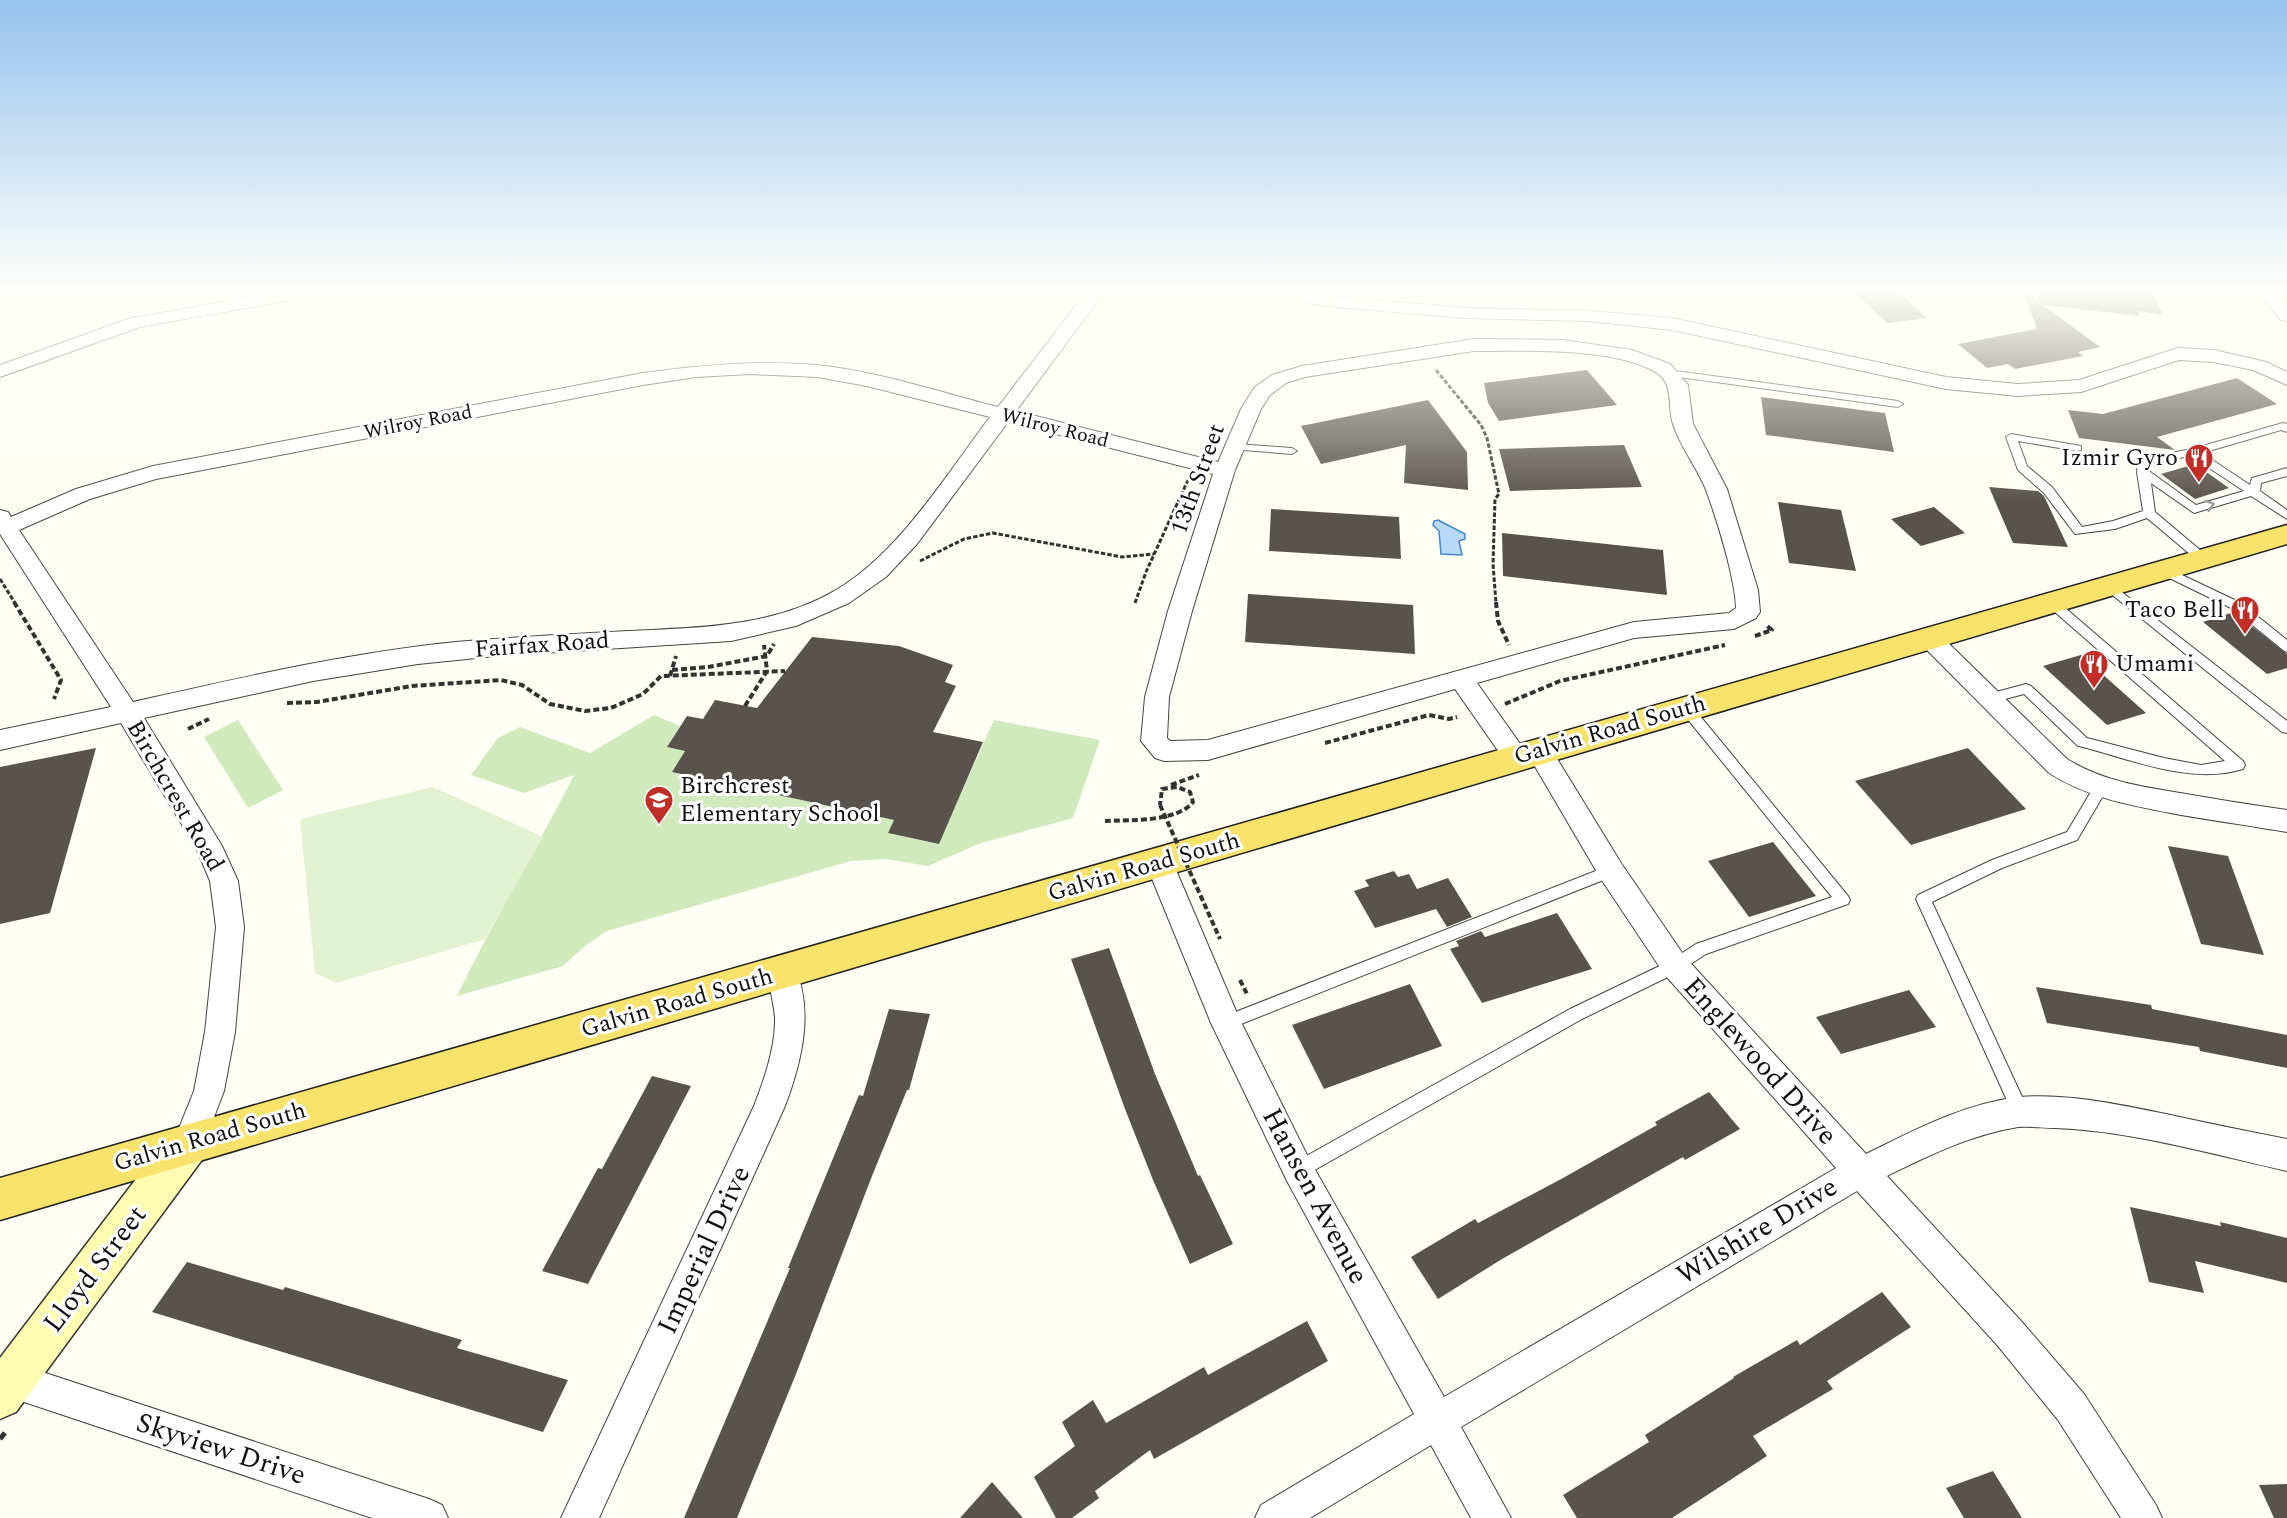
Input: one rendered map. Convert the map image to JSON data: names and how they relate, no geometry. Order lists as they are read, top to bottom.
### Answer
{
  "streets": {
    "main road": ["Galvin Road South"],
    "street": [
      "Wilroy Road",
      "13th Street",
      "Fairfax Road",
      "Birchcrest Road",
      "Englewood Drive",
      "Hansen Avenue",
      "Wilshire Drive",
      "Imperial Drive",
      "Lloyd Street",
      "Skyview Drive"
    ]
  },
  "crossings": [
    ["Wilroy Road", "13th Street"],
    ["Wilroy Road", "Fairfax Road"],
    ["Wilroy Road", "Birchcrest Road"],
    ["13th Street", "Englewood Drive"],
    ["Fairfax Road", "Birchcrest Road"],
    ["Galvin Road South", "Birchcrest Road"],
    ["Galvin Road South", "Englewood Drive"],
    ["Galvin Road South", "Hansen Avenue"],
    ["Galvin Road South", "Imperial Drive"],
    ["Galvin Road South", "Lloyd Street"],
    ["Birchcrest Road", "Lloyd Street"],
    ["Englewood Drive", "Wilshire Drive"],
    ["Hansen Avenue", "Wilshire Drive"],
    ["Lloyd Street", "Skyview Drive"]
  ],
  "places": {
    "restaurant": ["Izmir Gyro", "Taco Bell", "Umami"],
    "school or university": ["Birchcrest Elementary School"]
  }
}
